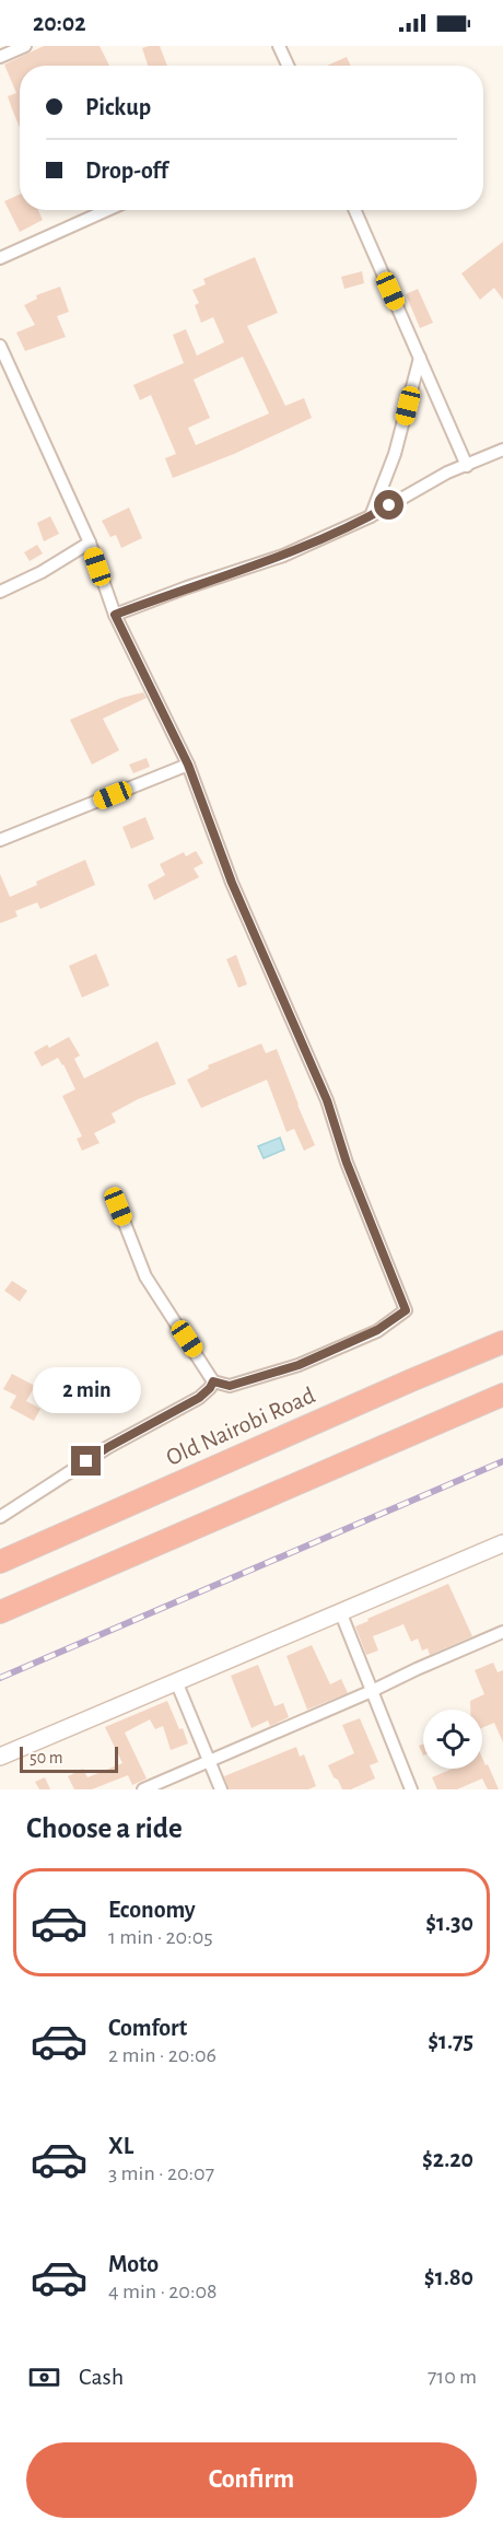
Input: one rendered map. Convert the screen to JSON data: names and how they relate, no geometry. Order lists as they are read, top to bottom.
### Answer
{
  "streets": {
    "highway": ["Old Nairobi Road"]
  },
  "scale_bar": "50 m",
  "page": {
    "status": "20:02",
    "banner": ["Pickup", "Drop-off"],
    "bubble": "2 min",
    "scale": "50 m",
    "heading": "Choose a ride",
    "list": [
      {
        "name": "Economy",
        "note": "1 min · 20:05",
        "value": "$1.30"
      },
      {
        "name": "Comfort",
        "note": "2 min · 20:06",
        "value": "$1.75"
      },
      {
        "name": "XL",
        "note": "3 min · 20:07",
        "value": "$2.20"
      },
      {
        "name": "Moto",
        "note": "4 min · 20:08",
        "value": "$1.80"
      }
    ],
    "pay": ["Cash", "710 m"],
    "buttons": "Confirm"
  }
}
